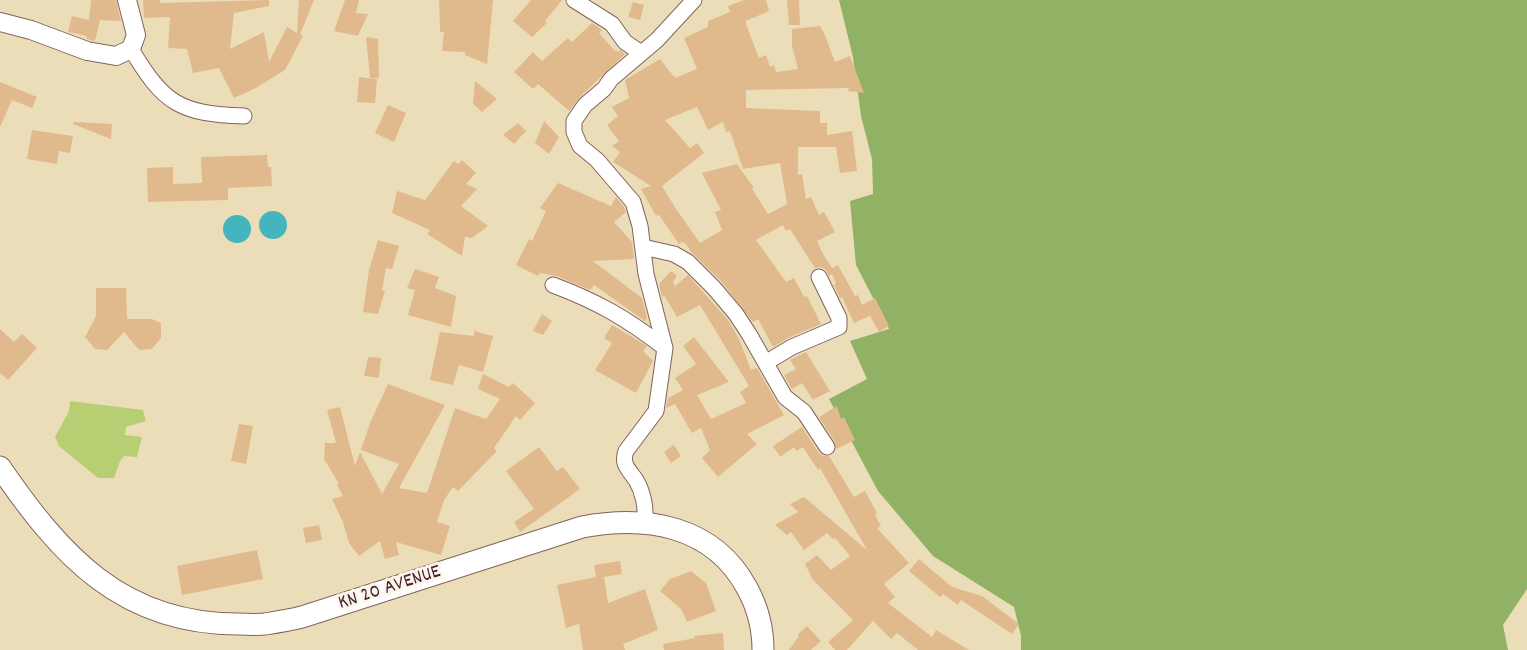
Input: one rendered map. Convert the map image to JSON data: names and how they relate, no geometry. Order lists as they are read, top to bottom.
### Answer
{
  "streets": {
    "main road": ["KN 20 AVENUE"]
  }
}
